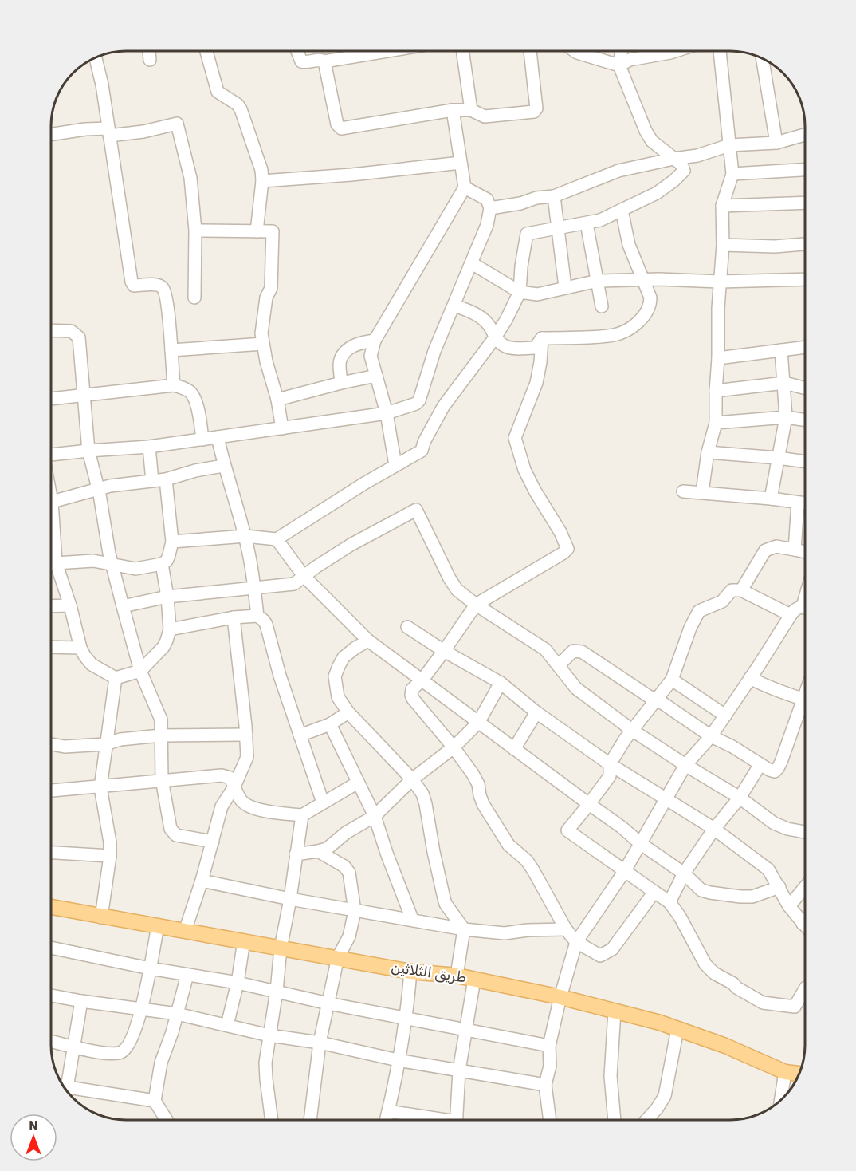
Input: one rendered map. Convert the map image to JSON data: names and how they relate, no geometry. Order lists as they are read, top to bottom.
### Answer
{
  "streets": {
    "main road": ["طريق الثلاثين"]
  },
  "north": "top"
}
